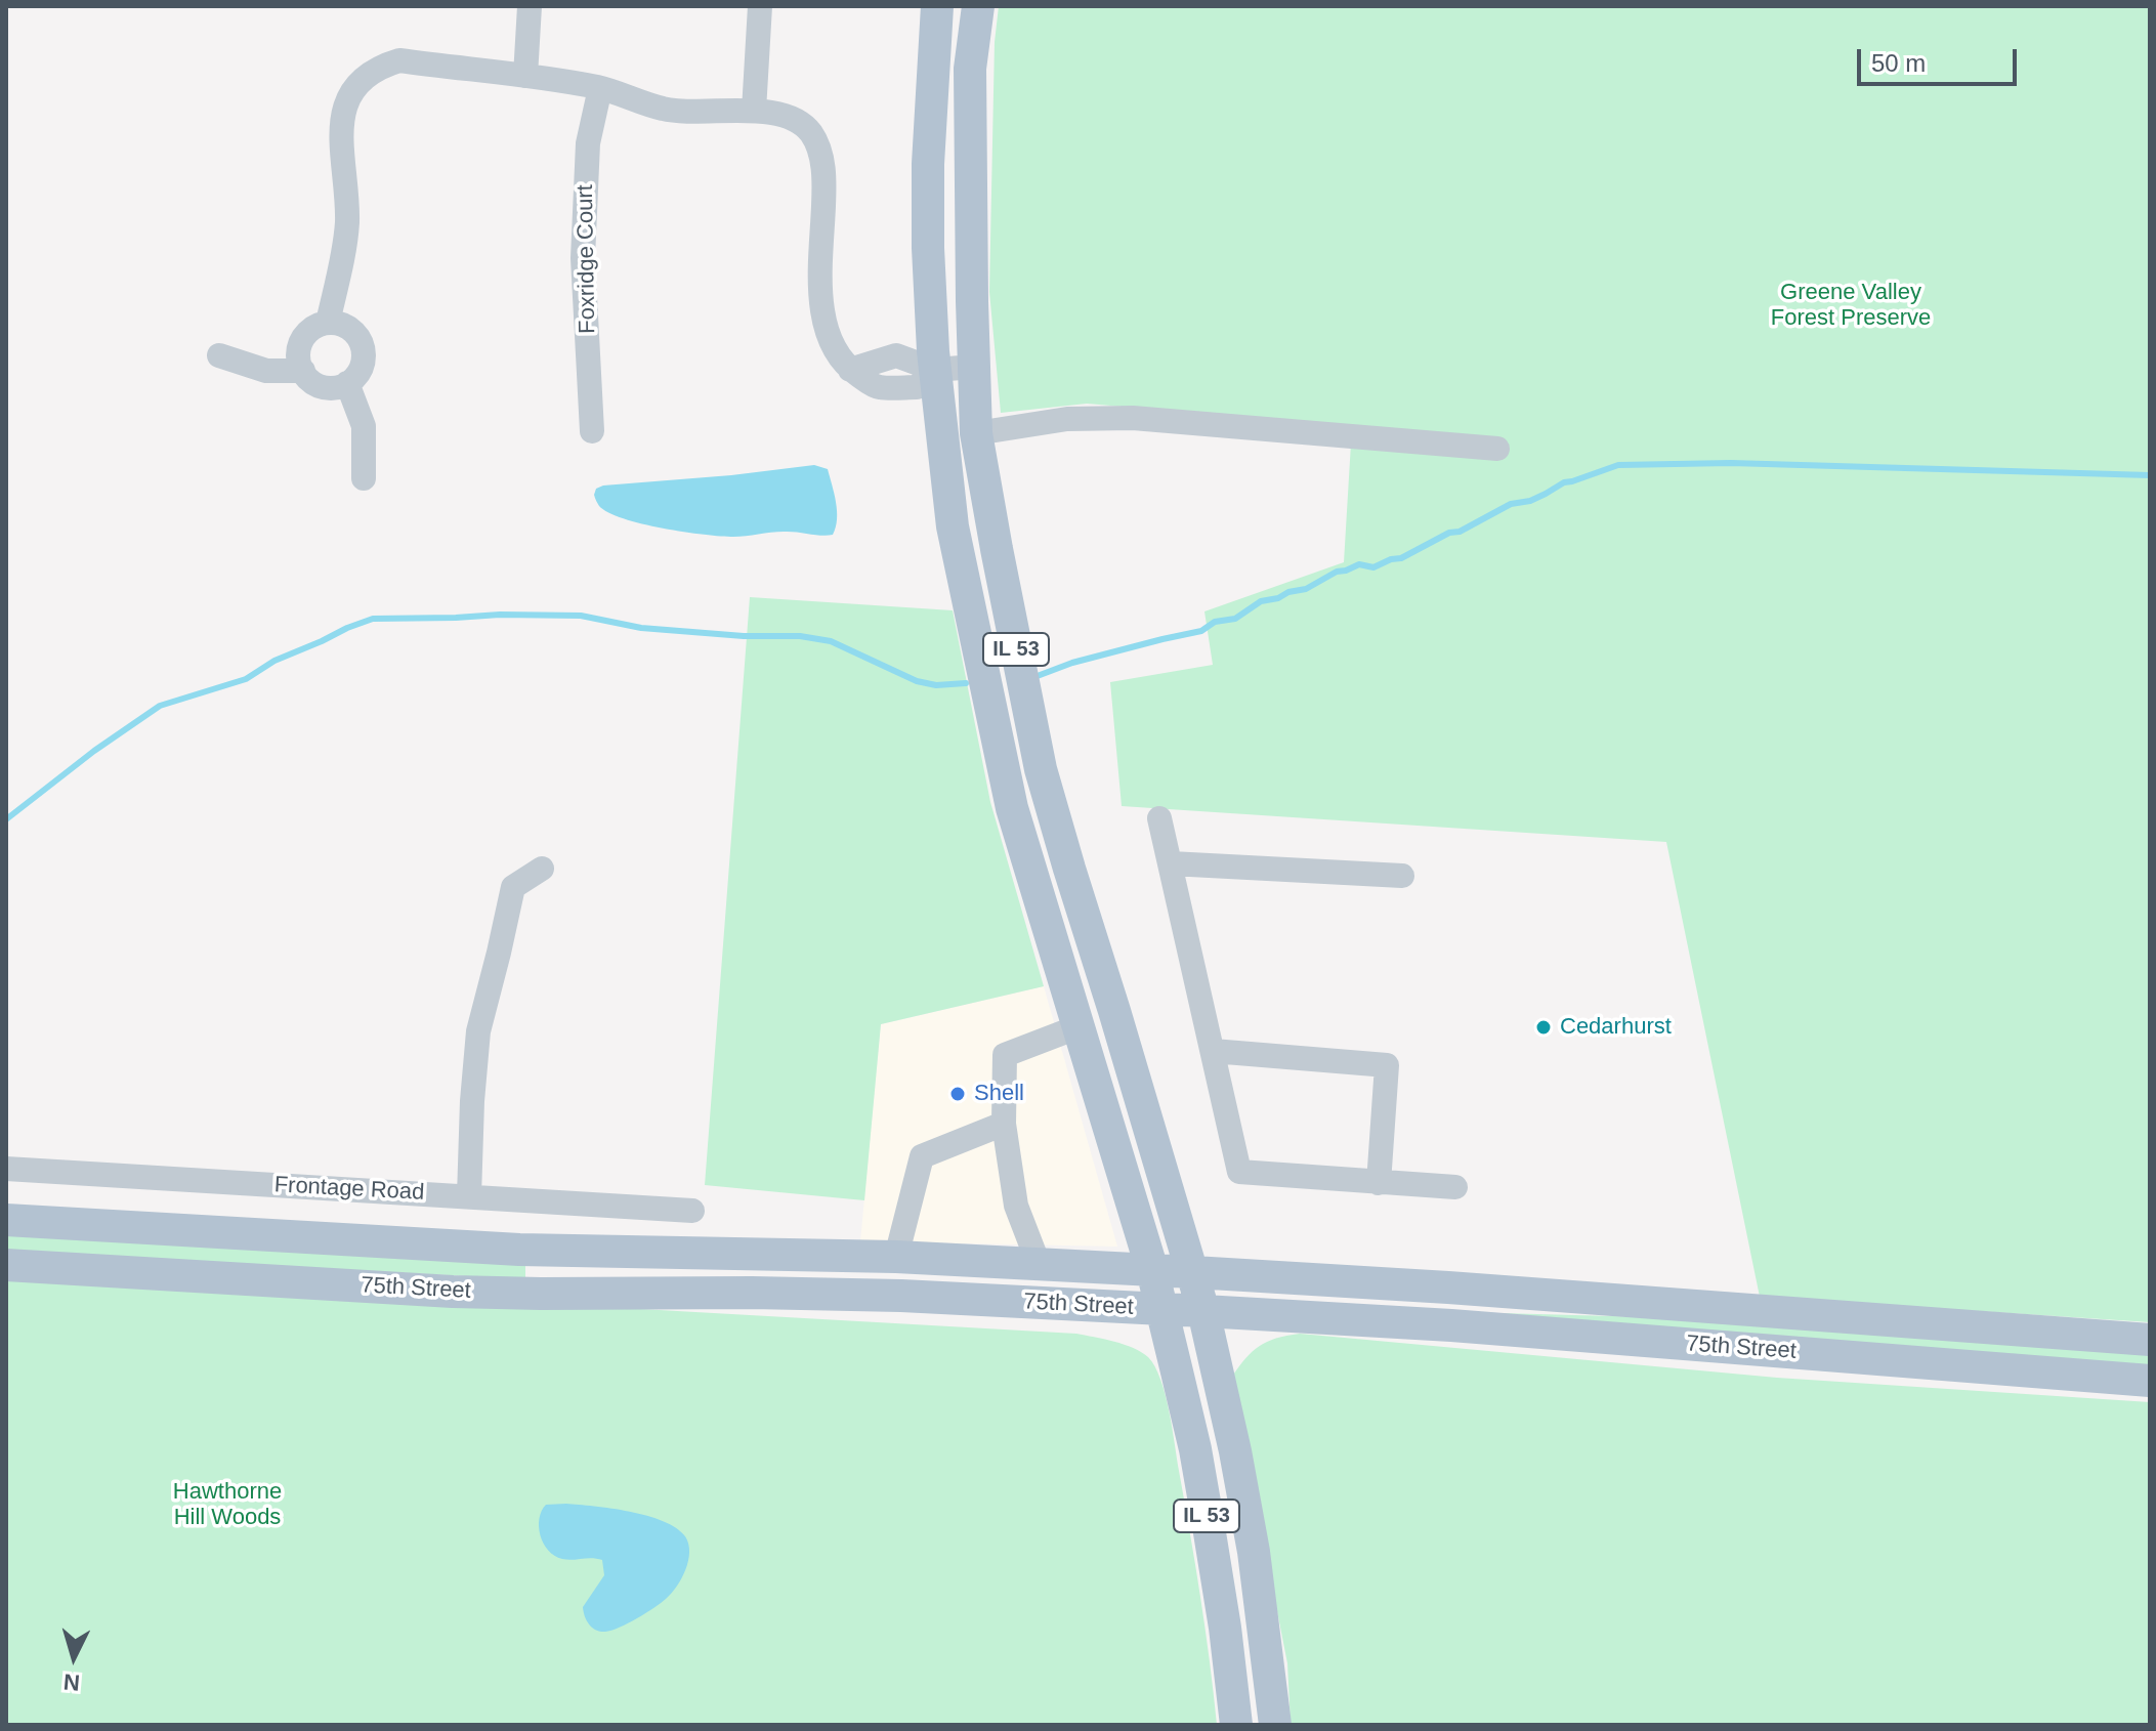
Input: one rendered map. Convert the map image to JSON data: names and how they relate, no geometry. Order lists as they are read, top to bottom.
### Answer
{
  "streets": {
    "main road": ["IL 53", "75th Street"],
    "street": ["Foxridge Court", "Frontage Road"]
  },
  "crossings": [
    ["IL 53", "75th Street"]
  ],
  "parks": ["Greene Valley Forest Preserve", "Hawthorne Hill Woods"],
  "places": ["Cedarhurst", "Shell"],
  "scale_bar": "50 m",
  "north": "bottom"
}
